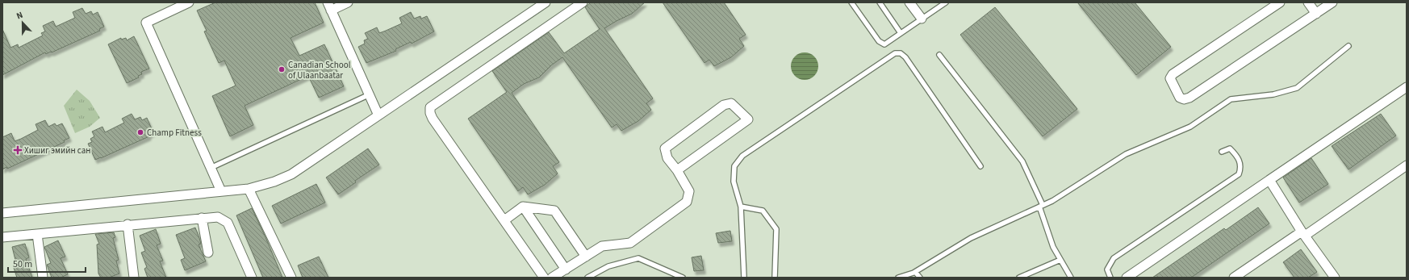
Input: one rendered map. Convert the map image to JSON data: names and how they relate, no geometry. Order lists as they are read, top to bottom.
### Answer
{
  "places": {
    "other": ["Canadian School of Ulaanbaatar", "Champ Fitness"],
    "health": ["Хишиг эмийн сан"]
  },
  "scale_bar": "50 m",
  "north": "top"
}
